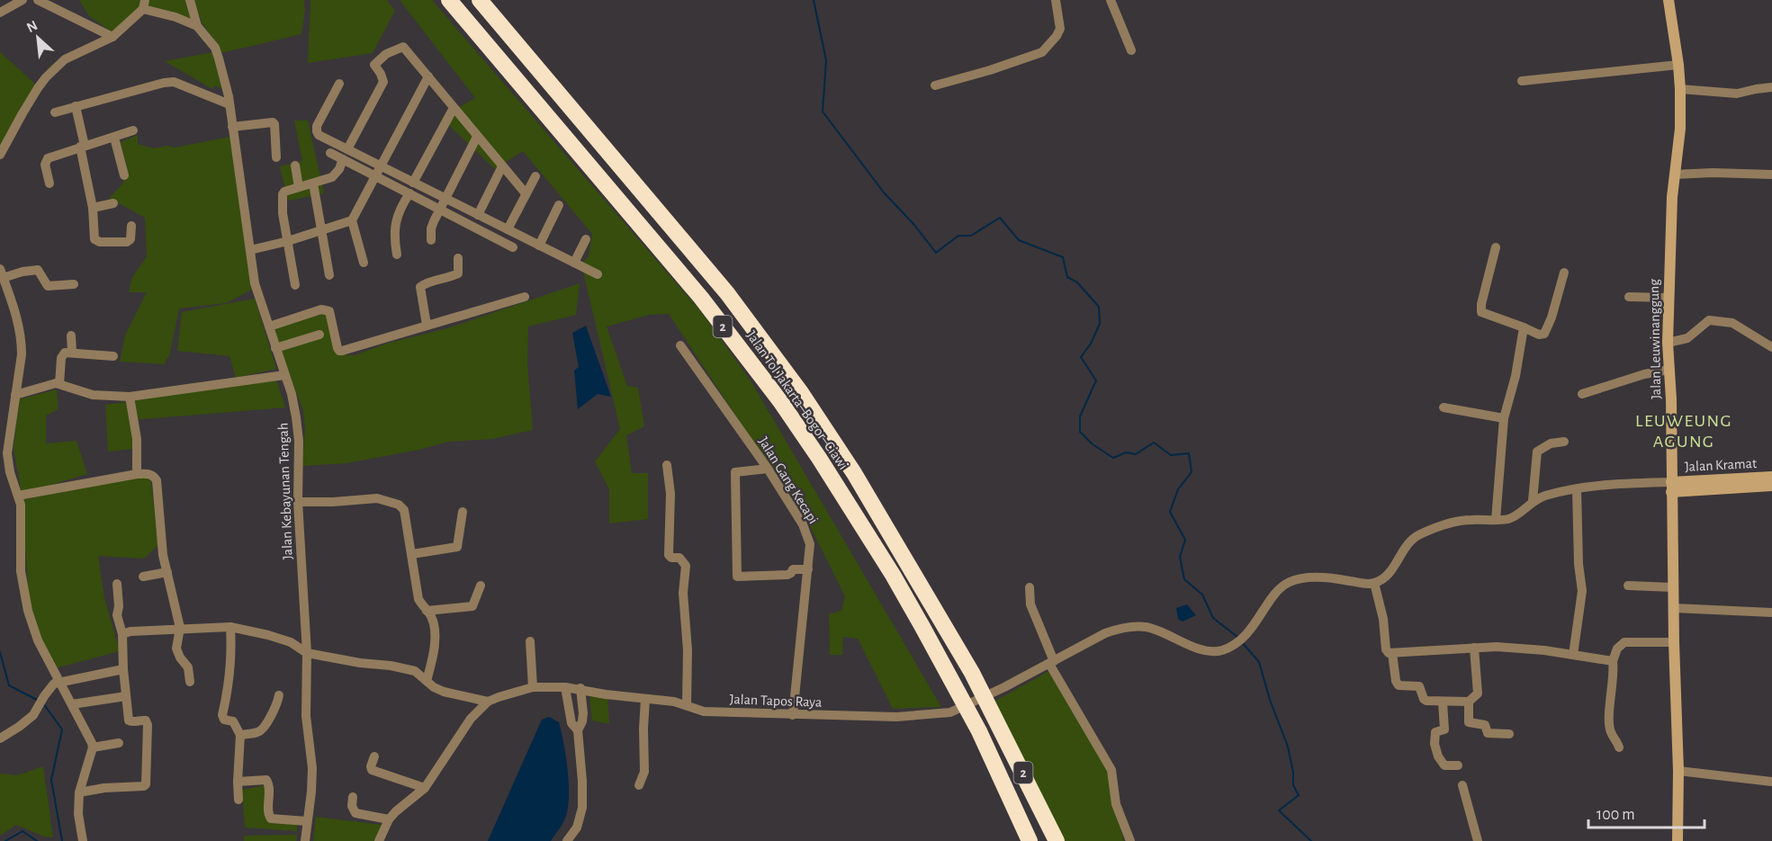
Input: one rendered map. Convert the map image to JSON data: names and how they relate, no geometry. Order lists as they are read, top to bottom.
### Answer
{
  "streets": {
    "highway": ["2", "Jalan Tol Jakarta–Bogor–Ciawi"],
    "main road": ["Jalan Leuwinanggung", "Jalan Kramat"],
    "street": ["Jalan Gang Kecapi", "Jalan Kebayunan Tengah", "Jalan Tapos Raya"]
  },
  "crossings": [
    ["Jalan Leuwinanggung", "Jalan Kramat"],
    ["Jalan Gang Kecapi", "Jalan Tapos Raya"]
  ],
  "districts": ["LEUWEUNG AGUNG"],
  "scale_bar": "100 m",
  "north": "top left"
}
